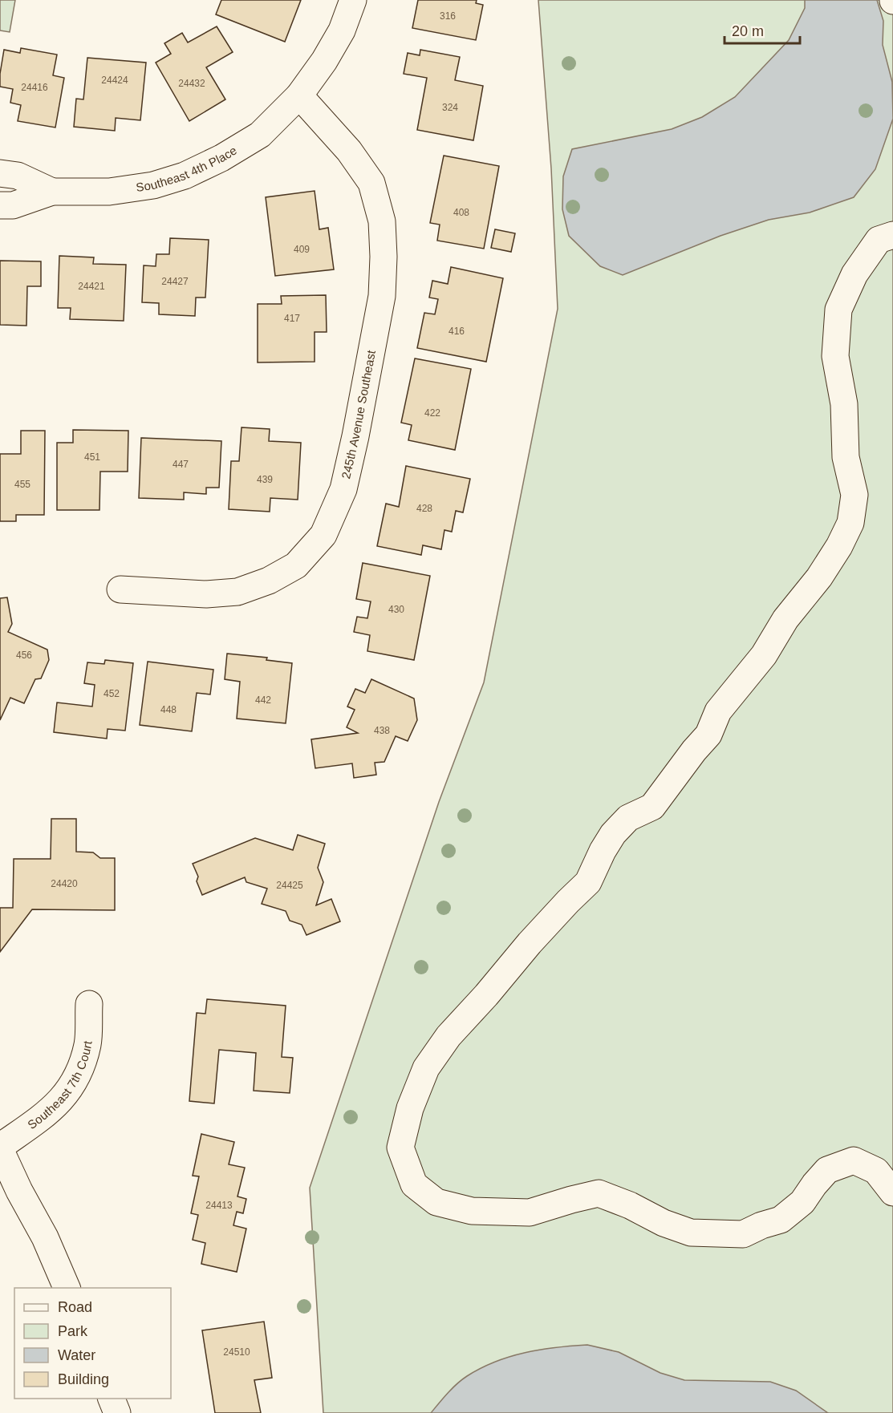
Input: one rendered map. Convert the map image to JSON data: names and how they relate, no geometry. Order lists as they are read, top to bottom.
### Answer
{
  "streets": {
    "street": ["Southeast 4th Place", "245th Avenue Southeast", "Southeast 7th Court"]
  },
  "crossings": [
    ["Southeast 4th Place", "245th Avenue Southeast"]
  ],
  "house_numbers": [
    "316",
    "24424",
    "24432",
    "24416",
    "324",
    "408",
    "409",
    "24427",
    "24421",
    "417",
    "416",
    "422",
    "451",
    "447",
    "439",
    "455",
    "428",
    "430",
    "456",
    "452",
    "442",
    "448",
    "438",
    "24420",
    "24425",
    "24413",
    "24510"
  ],
  "legend": [
    "Road",
    "Park",
    "Water",
    "Building"
  ],
  "scale_bar": "20 m"
}
